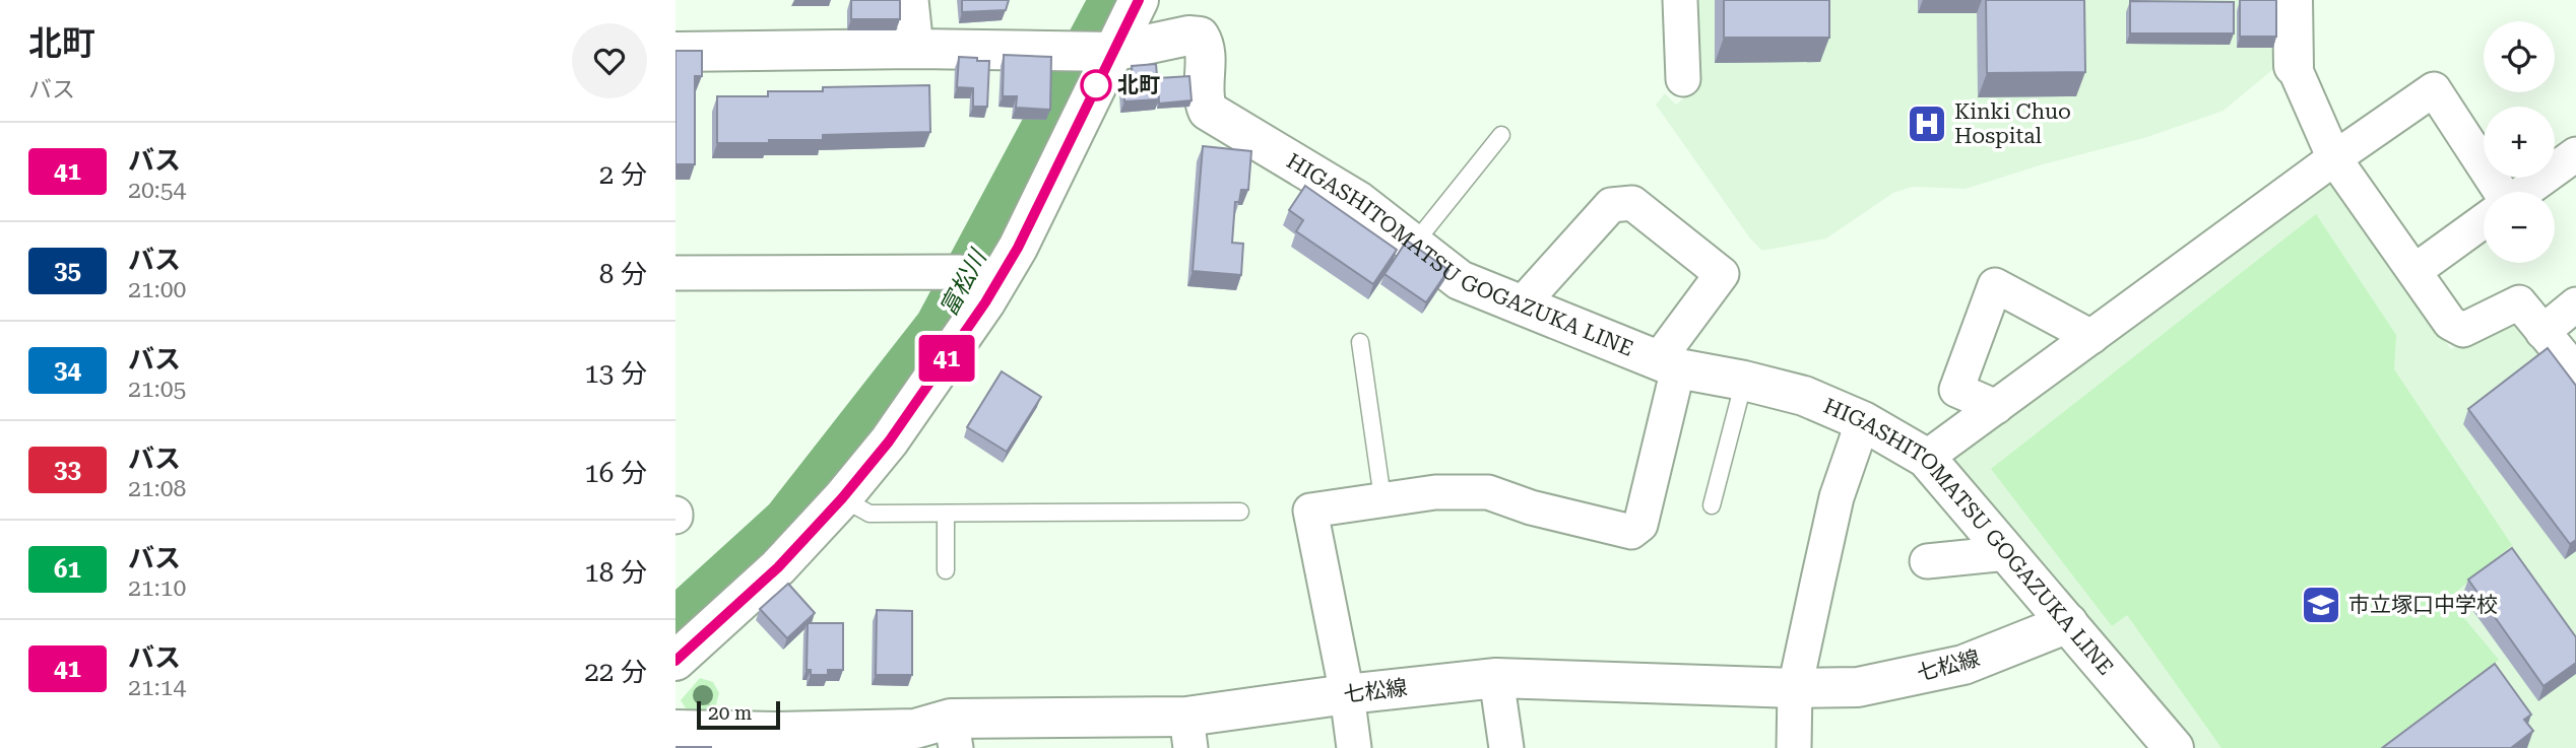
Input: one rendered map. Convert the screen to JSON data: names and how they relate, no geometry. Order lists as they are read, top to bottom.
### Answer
{
  "streets": {
    "street": ["HIGASHITOMATSU GOGAZUKA LINE", "七松線"]
  },
  "crossings": [
    ["HIGASHITOMATSU GOGAZUKA LINE", "七松線"]
  ],
  "water": ["富松川"],
  "places": {
    "other": ["北町"],
    "hospital": ["Kinki Chuo Hospital"],
    "school or university": ["市立塚口中学校"]
  },
  "lines": ["bus line 41"],
  "scale_bar": "20 m",
  "page": {
    "heading": ["北町", "バス"],
    "on_map": "41",
    "map_buttons": ["+", "−"],
    "list": [
      {
        "mark": "41",
        "name": "バス",
        "note": "20:54",
        "value": "2 分"
      },
      {
        "mark": "35",
        "name": "バス",
        "note": "21:00",
        "value": "8 分"
      },
      {
        "mark": "34",
        "name": "バス",
        "note": "21:05",
        "value": "13 分"
      },
      {
        "mark": "33",
        "name": "バス",
        "note": "21:08",
        "value": "16 分"
      },
      {
        "mark": "61",
        "name": "バス",
        "note": "21:10",
        "value": "18 分"
      },
      {
        "mark": "41",
        "name": "バス",
        "note": "21:14",
        "value": "22 分"
      }
    ],
    "scale": "20 m"
  }
}
